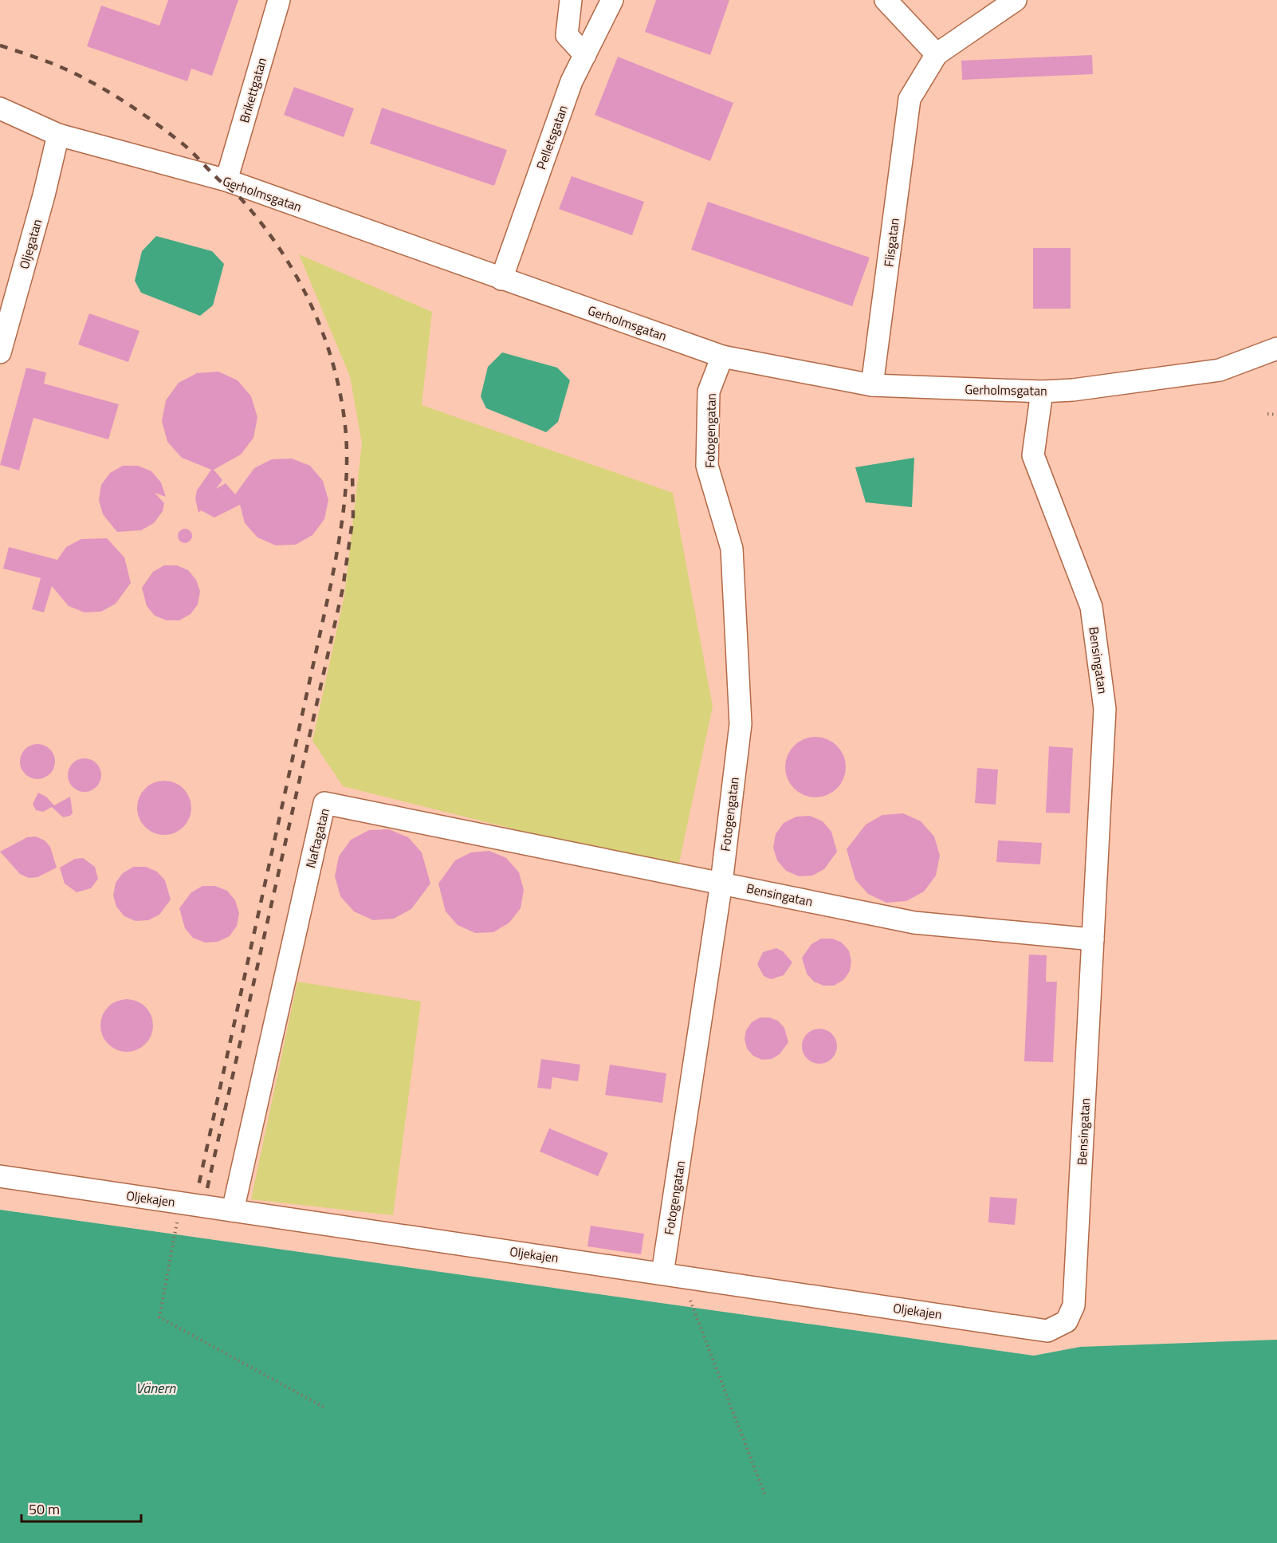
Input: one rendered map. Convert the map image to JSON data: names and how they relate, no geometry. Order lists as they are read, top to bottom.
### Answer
{
  "streets": {
    "lane": [
      "Brikettgatan",
      "Pelletsgatan",
      "Gerholmsgatan",
      "Flisgatan",
      "Oljegatan",
      "Fotogengatan",
      "Bensingatan",
      "Naftagatan",
      "Oljekajen"
    ]
  },
  "crossings": [
    ["Brikettgatan", "Gerholmsgatan"],
    ["Pelletsgatan", "Gerholmsgatan"],
    ["Gerholmsgatan", "Flisgatan"],
    ["Gerholmsgatan", "Oljegatan"],
    ["Gerholmsgatan", "Fotogengatan"],
    ["Gerholmsgatan", "Bensingatan"],
    ["Fotogengatan", "Bensingatan"],
    ["Fotogengatan", "Naftagatan"],
    ["Fotogengatan", "Oljekajen"],
    ["Bensingatan", "Naftagatan"],
    ["Bensingatan", "Oljekajen"],
    ["Naftagatan", "Oljekajen"]
  ],
  "water": ["Vänern"],
  "scale_bar": "50 m"
}
